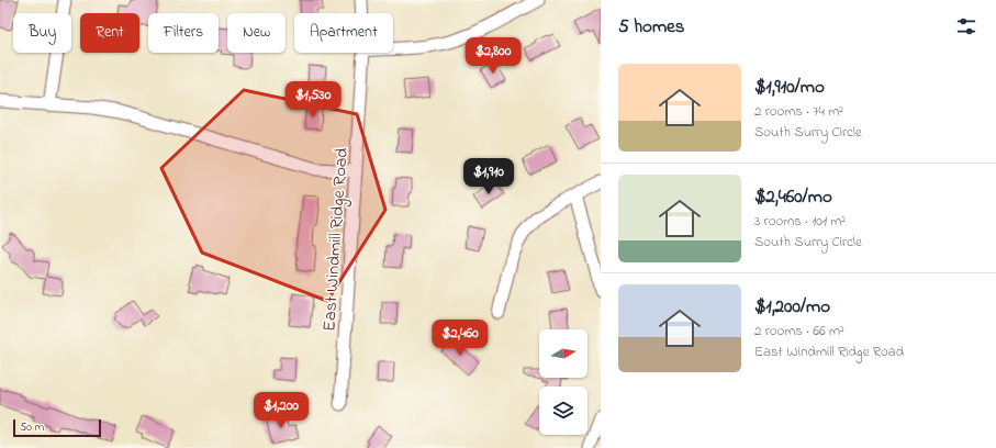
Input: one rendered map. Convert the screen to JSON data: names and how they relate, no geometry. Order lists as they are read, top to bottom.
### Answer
{
  "streets": {
    "street": ["East Windmill Ridge Road"]
  },
  "scale_bar": "50 m",
  "north": "right",
  "page": {
    "heading": "5 homes",
    "chip": [
      "Buy",
      "Rent",
      "Filters",
      "New",
      "Apartment"
    ],
    "price": [
      "$2,800",
      "$1,530",
      "$1,910",
      "$2,460",
      "$1,200"
    ],
    "list": [
      {
        "name": "$1,910/mo",
        "note": "2 rooms · 74 m² · South Surry Circle"
      },
      {
        "name": "$2,460/mo",
        "note": "3 rooms · 101 m² · South Surry Circle"
      },
      {
        "name": "$1,200/mo",
        "note": "2 rooms · 66 m² · East Windmill Ridge Road"
      }
    ],
    "scale": "50 m"
  }
}
